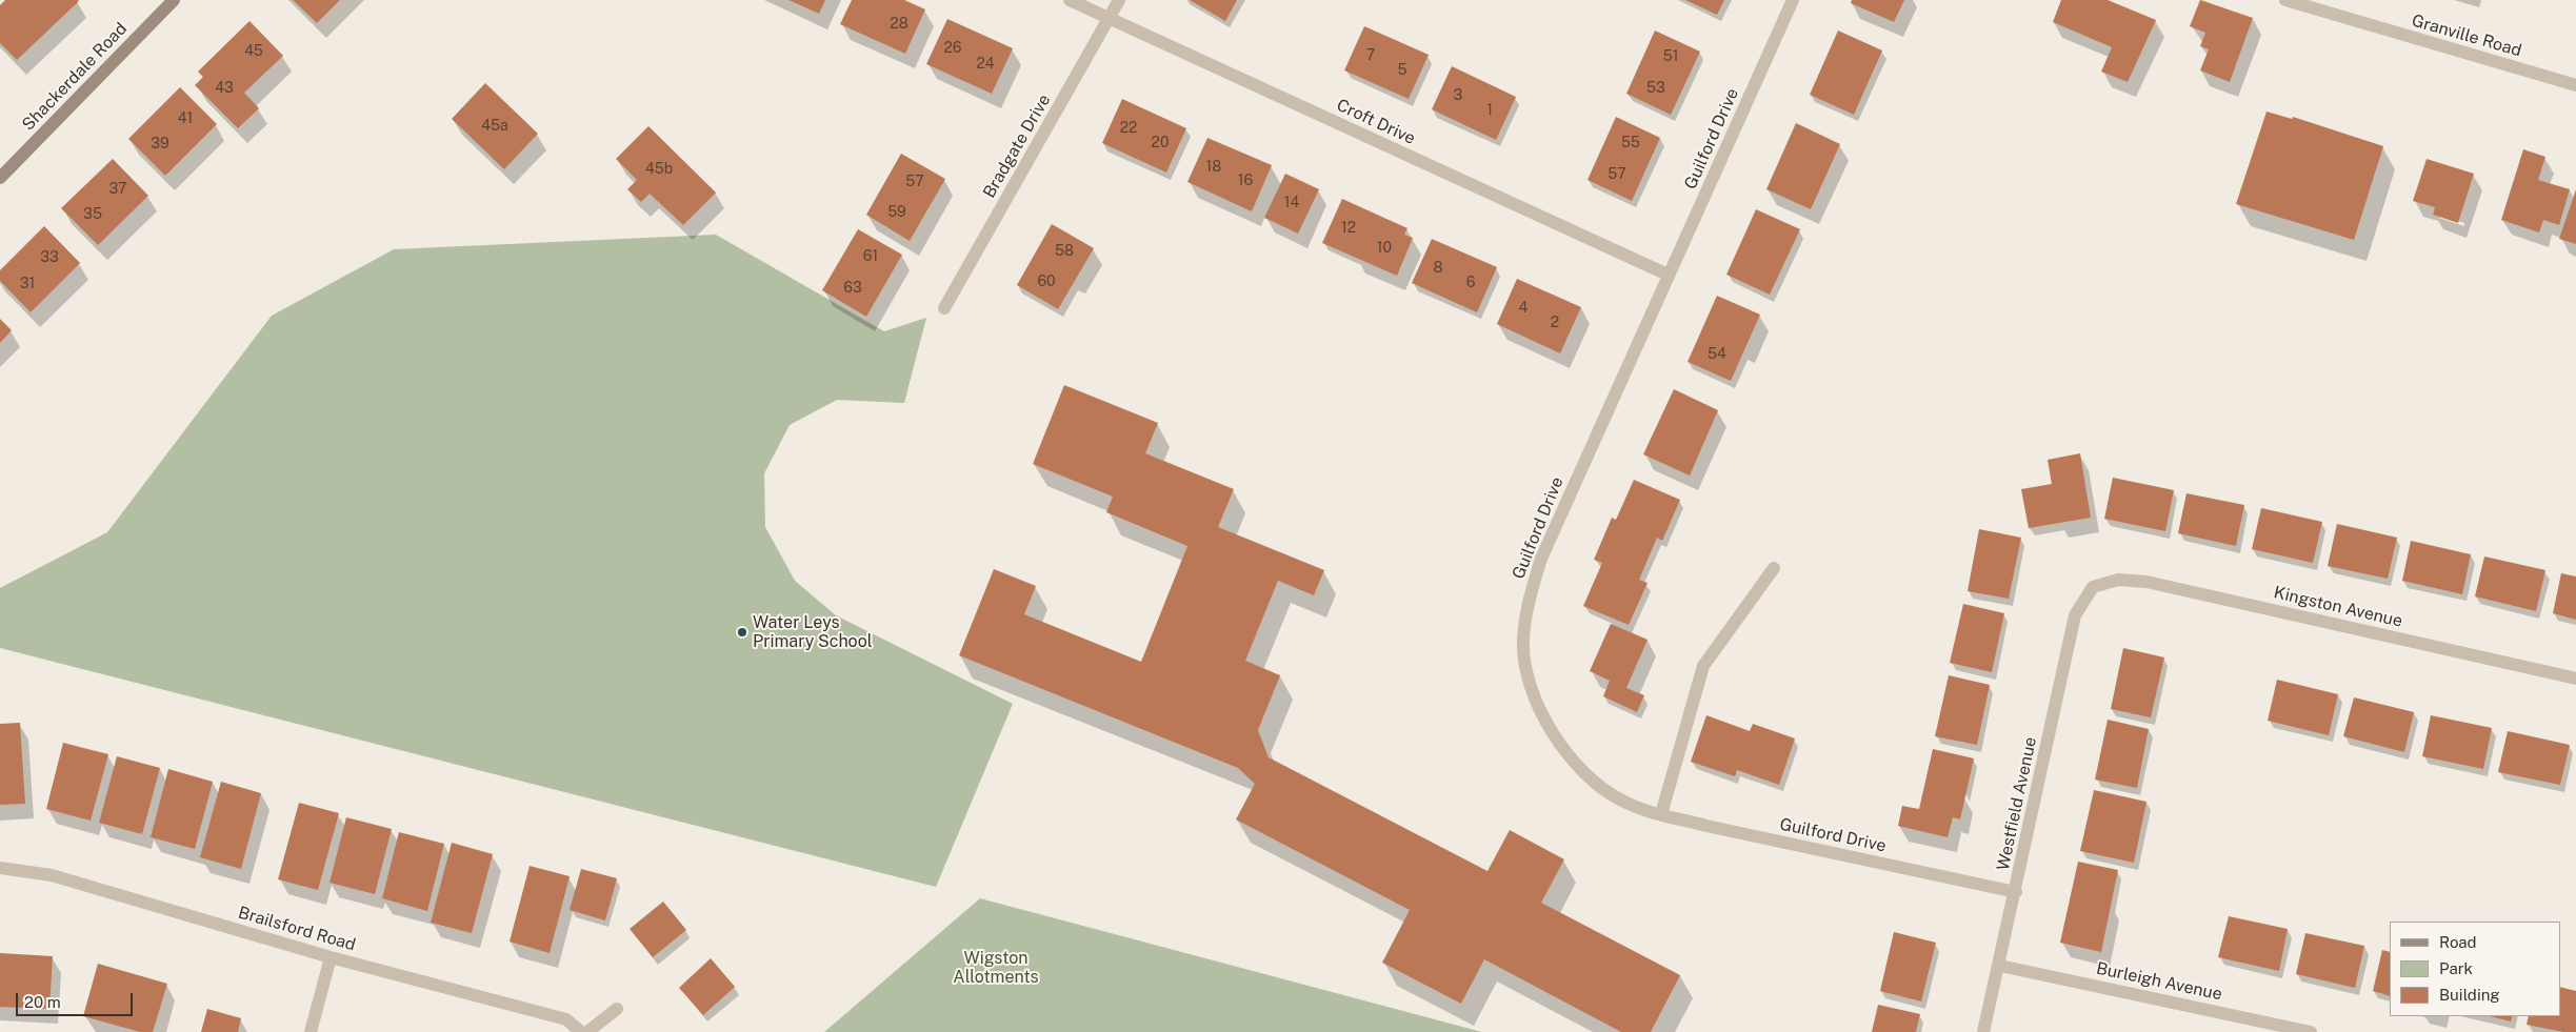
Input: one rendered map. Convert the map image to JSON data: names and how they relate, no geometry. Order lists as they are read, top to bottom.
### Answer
{
  "streets": {
    "street": [
      "Granville Road",
      "Shackerdale Road",
      "Croft Drive",
      "Guilford Drive",
      "Bradgate Drive",
      "Kingston Avenue",
      "Westfield Avenue",
      "Brailsford Road",
      "Burleigh Avenue"
    ]
  },
  "crossings": [
    ["Croft Drive", "Guilford Drive"],
    ["Croft Drive", "Bradgate Drive"],
    ["Guilford Drive", "Westfield Avenue"],
    ["Kingston Avenue", "Westfield Avenue"],
    ["Westfield Avenue", "Burleigh Avenue"]
  ],
  "parks": ["Wigston Allotments"],
  "places": ["Water Leys Primary School"],
  "house_numbers": [
    "28",
    "26",
    "45",
    "7",
    "51",
    "24",
    "5",
    "43",
    "53",
    "3",
    "1",
    "41",
    "45a",
    "22",
    "20",
    "55",
    "39",
    "18",
    "45b",
    "57",
    "16",
    "57",
    "37",
    "14",
    "59",
    "35",
    "12",
    "10",
    "58",
    "61",
    "33",
    "8",
    "60",
    "6",
    "31",
    "63",
    "4",
    "2",
    "54"
  ],
  "legend": ["Road", "Park", "Building"],
  "scale_bar": "20 m"
}
